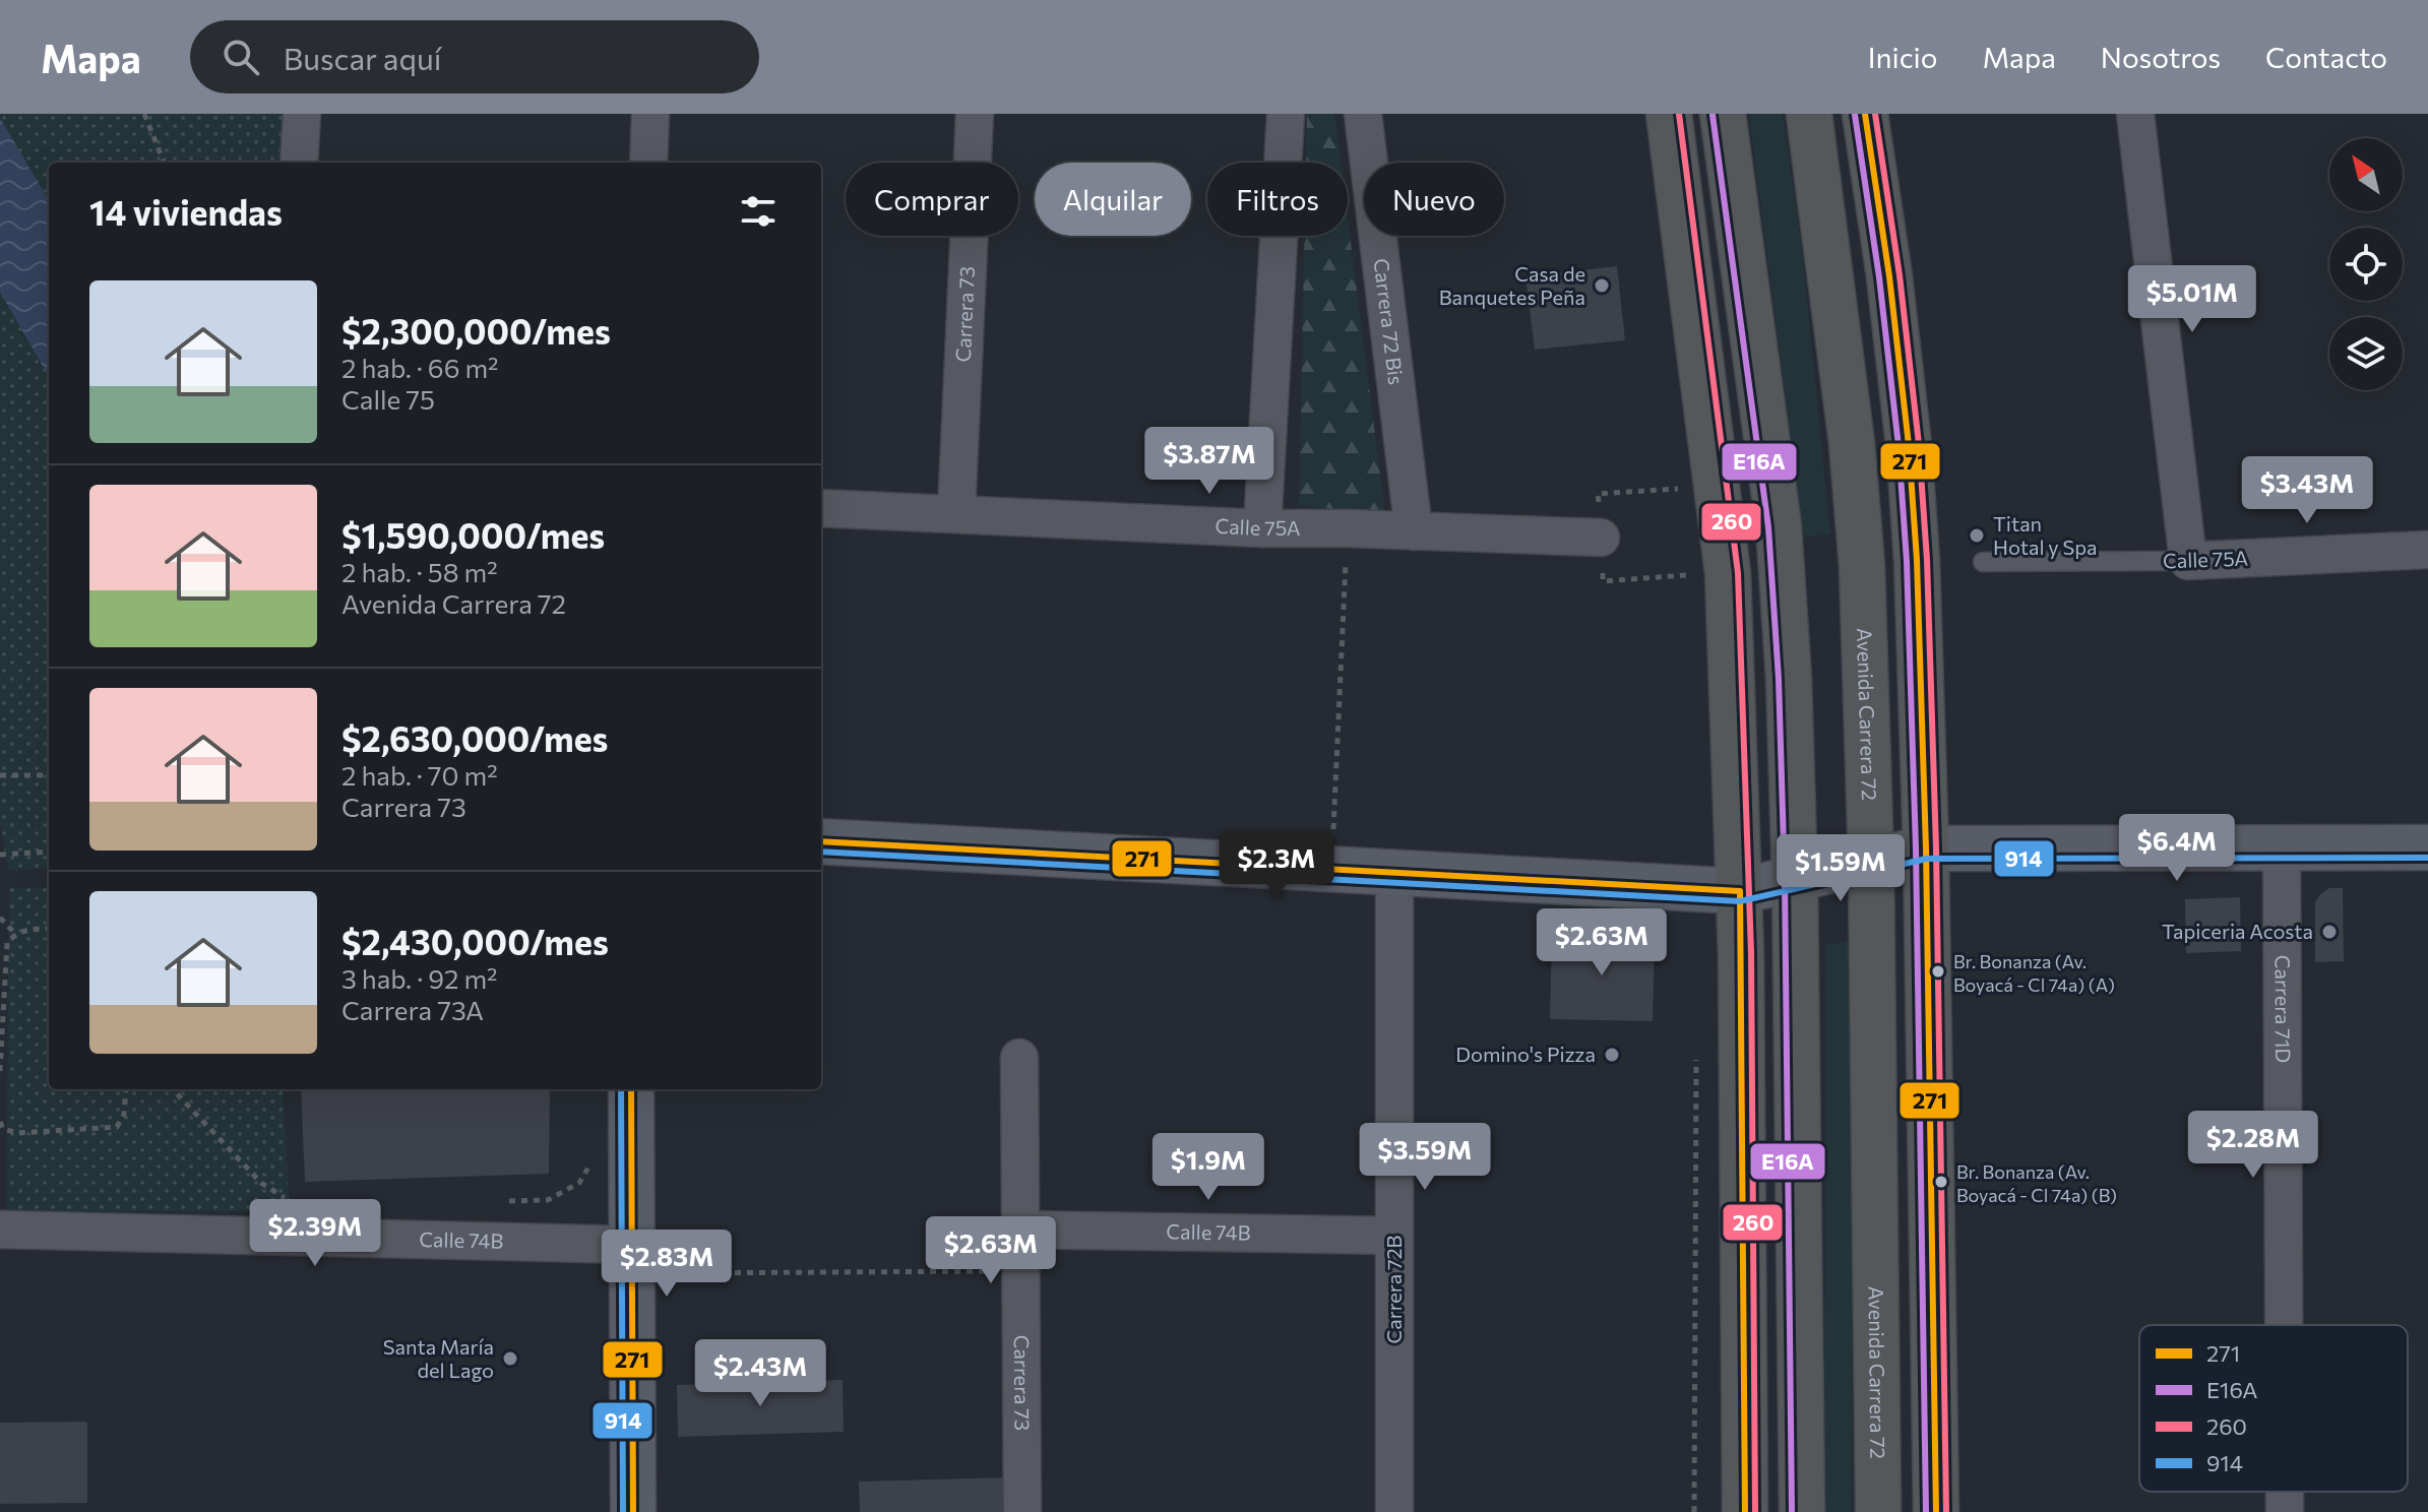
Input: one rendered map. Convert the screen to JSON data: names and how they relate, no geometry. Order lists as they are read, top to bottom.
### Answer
{
  "streets": {
    "highway": ["Avenida Carrera 72"],
    "street": [
      "Carrera 73",
      "Carrera 72 Bis",
      "Calle 75A",
      "Carrera 71D",
      "Calle 74B",
      "Carrera 72B"
    ]
  },
  "crossings": [
    ["Carrera 73", "Calle 75A"],
    ["Carrera 73", "Calle 74B"],
    ["Carrera 72 Bis", "Calle 75A"],
    ["Calle 74B", "Carrera 72B"]
  ],
  "places": [
    "Casa de Banquetes Peña",
    "Titan Hotal y Spa",
    "Tapiceria Acosta",
    "Br. Bonanza (Av. Boyacá - Cl 74a) (A)",
    "Domino's Pizza",
    "Br. Bonanza (Av. Boyacá - Cl 74a) (B)",
    "Santa María del Lago"
  ],
  "lines": [
    "transit line 271",
    "transit line 260",
    "transit line E16A",
    "transit line 914"
  ],
  "legend": [
    "271",
    "E16A",
    "260",
    "914"
  ],
  "north": "top left",
  "page": {
    "header": "Mapa",
    "search": "Buscar aquí",
    "nav": [
      "Inicio",
      "Mapa",
      "Nosotros",
      "Contacto"
    ],
    "chip": [
      "Comprar",
      "Alquilar",
      "Filtros",
      "Nuevo"
    ],
    "heading": "14 viviendas",
    "list": [
      {
        "name": "$2,300,000/mes",
        "note": "2 hab. · 66 m² · Calle 75"
      },
      {
        "name": "$1,590,000/mes",
        "note": "2 hab. · 58 m² · Avenida Carrera 72"
      },
      {
        "name": "$2,630,000/mes",
        "note": "2 hab. · 70 m² · Carrera 73"
      },
      {
        "name": "$2,430,000/mes",
        "note": "3 hab. · 92 m² · Carrera 73A"
      }
    ],
    "price": [
      "$5.01M",
      "$3.87M",
      "$3.43M",
      "$6.4M",
      "$2.3M",
      "$1.59M",
      "$2.63M",
      "$2.28M",
      "$3.59M",
      "$1.9M",
      "$2.39M",
      "$2.63M",
      "$2.83M",
      "$2.43M"
    ]
  }
}
